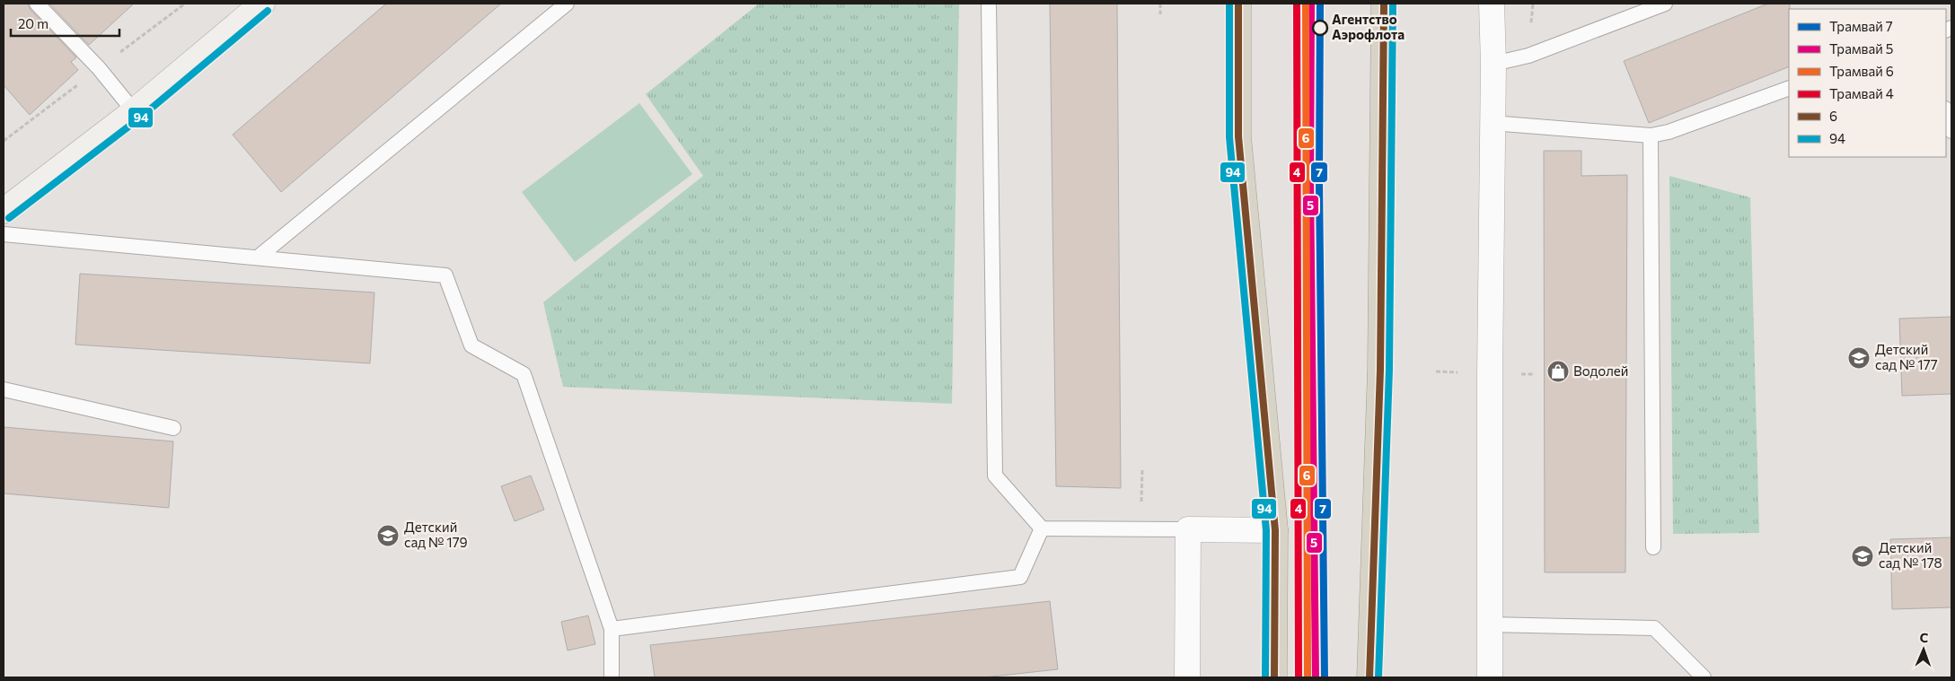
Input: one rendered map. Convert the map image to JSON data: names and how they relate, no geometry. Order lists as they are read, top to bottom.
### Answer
{
  "places": {
    "other": ["Агентство Аэрофлота"],
    "school or university": ["Детский сад № 177", "Детский сад № 179", "Детский сад № 178"],
    "shop": ["Водолей"]
  },
  "lines": [
    "tram line 7",
    "tram line 5",
    "tram line 6",
    "tram line 4",
    "transit line 6",
    "transit line 94"
  ],
  "legend": [
    "Трамвай 7",
    "Трамвай 5",
    "Трамвай 6",
    "Трамвай 4",
    "6",
    "94"
  ],
  "scale_bar": "20 m",
  "north": "top"
}
